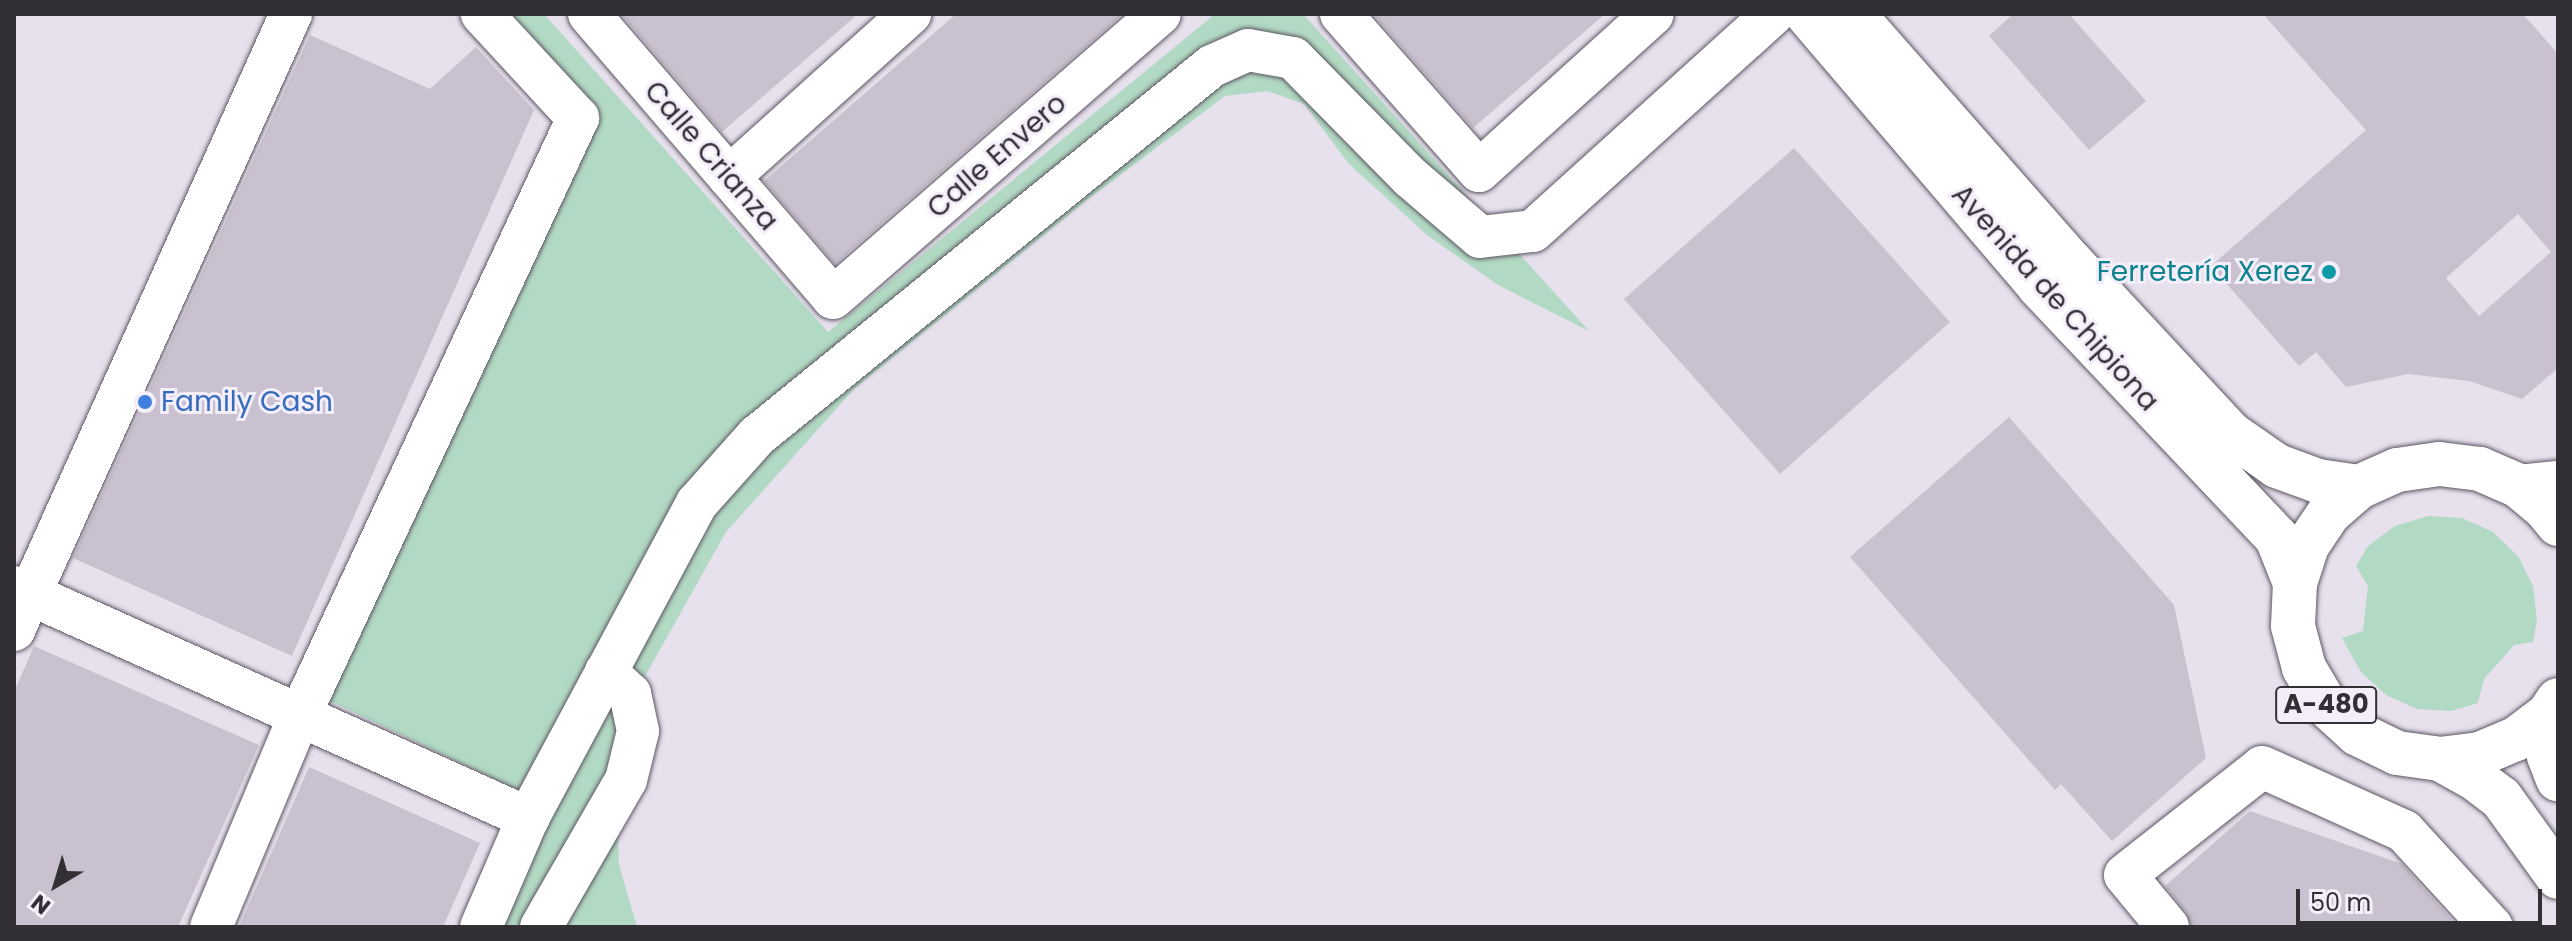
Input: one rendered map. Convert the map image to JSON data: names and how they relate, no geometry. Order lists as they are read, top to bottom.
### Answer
{
  "streets": {
    "main road": ["Avenida de Chipiona", "A-480"],
    "street": ["Calle Crianza", "Calle Envero"]
  },
  "crossings": [
    ["Calle Crianza", "Calle Envero"],
    ["Avenida de Chipiona", "A-480"]
  ],
  "places": ["Ferretería Xerez", "Family Cash"],
  "scale_bar": "50 m",
  "north": "bottom left"
}
